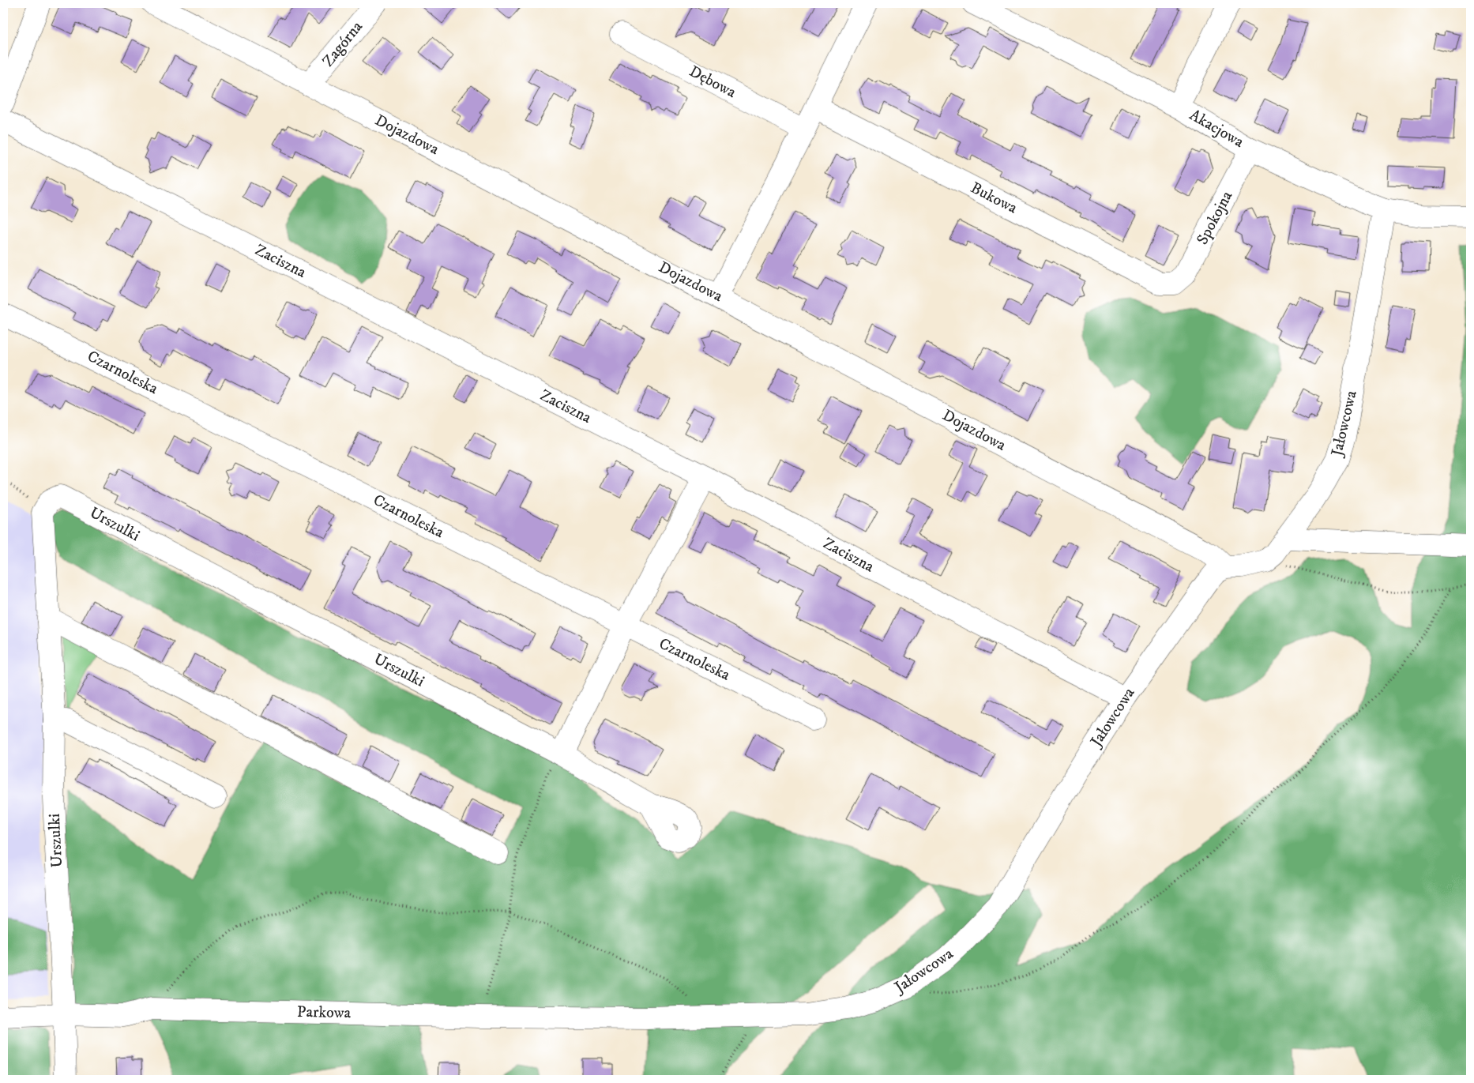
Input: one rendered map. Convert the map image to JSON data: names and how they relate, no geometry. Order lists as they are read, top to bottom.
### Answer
{
  "streets": {
    "street": [
      "Zagórna",
      "Dębowa",
      "Akacjowa",
      "Dojazdowa",
      "Bukowa",
      "Spokojna",
      "Zaciszna",
      "Czarnoleska",
      "Jałowcowa",
      "Urszulki",
      "Parkowa"
    ]
  },
  "crossings": [
    ["Zagórna", "Dojazdowa"],
    ["Akacjowa", "Spokojna"],
    ["Akacjowa", "Jałowcowa"],
    ["Dojazdowa", "Jałowcowa"],
    ["Bukowa", "Spokojna"],
    ["Zaciszna", "Jałowcowa"],
    ["Jałowcowa", "Parkowa"],
    ["Urszulki", "Parkowa"]
  ]
}
